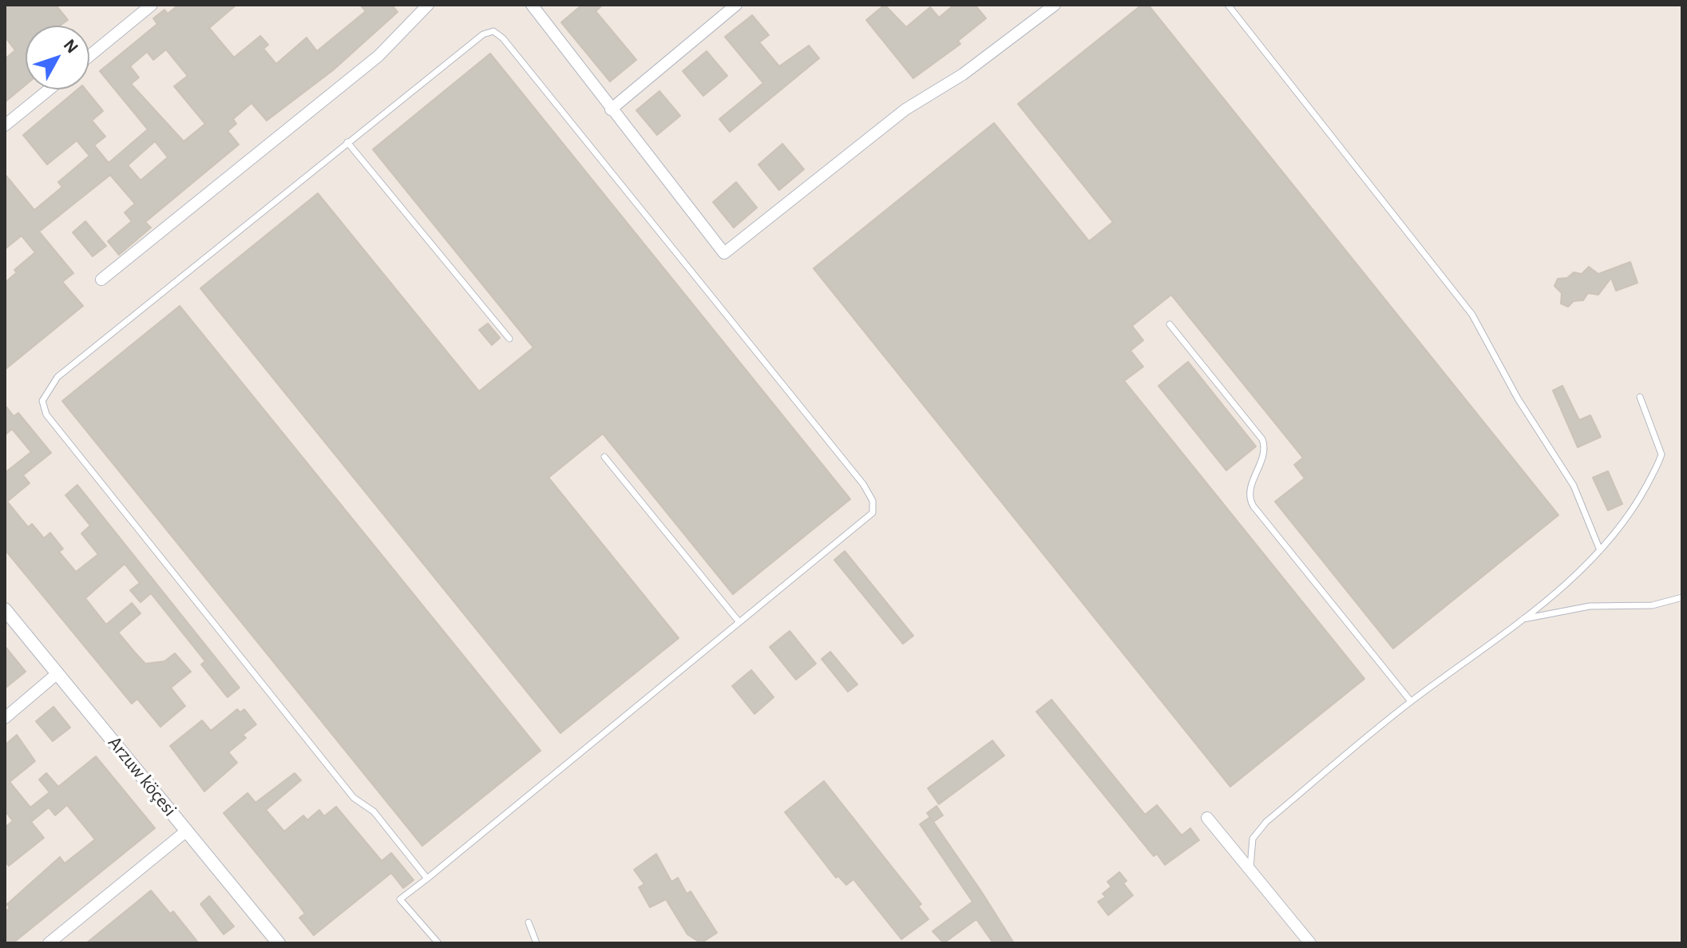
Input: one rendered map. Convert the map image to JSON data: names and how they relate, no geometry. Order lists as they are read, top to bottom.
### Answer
{
  "streets": {
    "street": ["Arzuw köçesi"]
  },
  "north": "top right"
}
